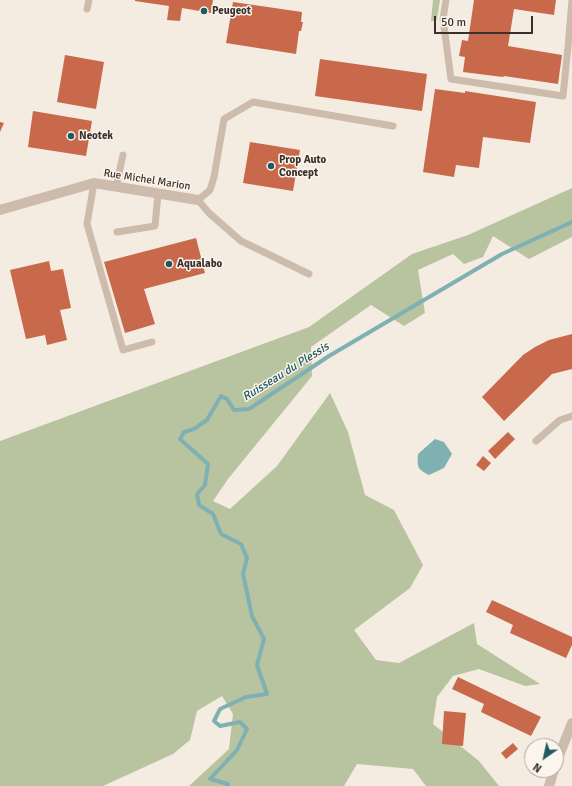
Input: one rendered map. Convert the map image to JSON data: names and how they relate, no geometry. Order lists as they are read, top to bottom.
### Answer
{
  "streets": {
    "street": ["Rue Michel Marion"]
  },
  "water": ["Ruisseau du Plessis"],
  "places": [
    "Peugeot",
    "Neotek",
    "Prop Auto Concept",
    "Aqualabo"
  ],
  "scale_bar": "50 m",
  "north": "bottom left"
}
